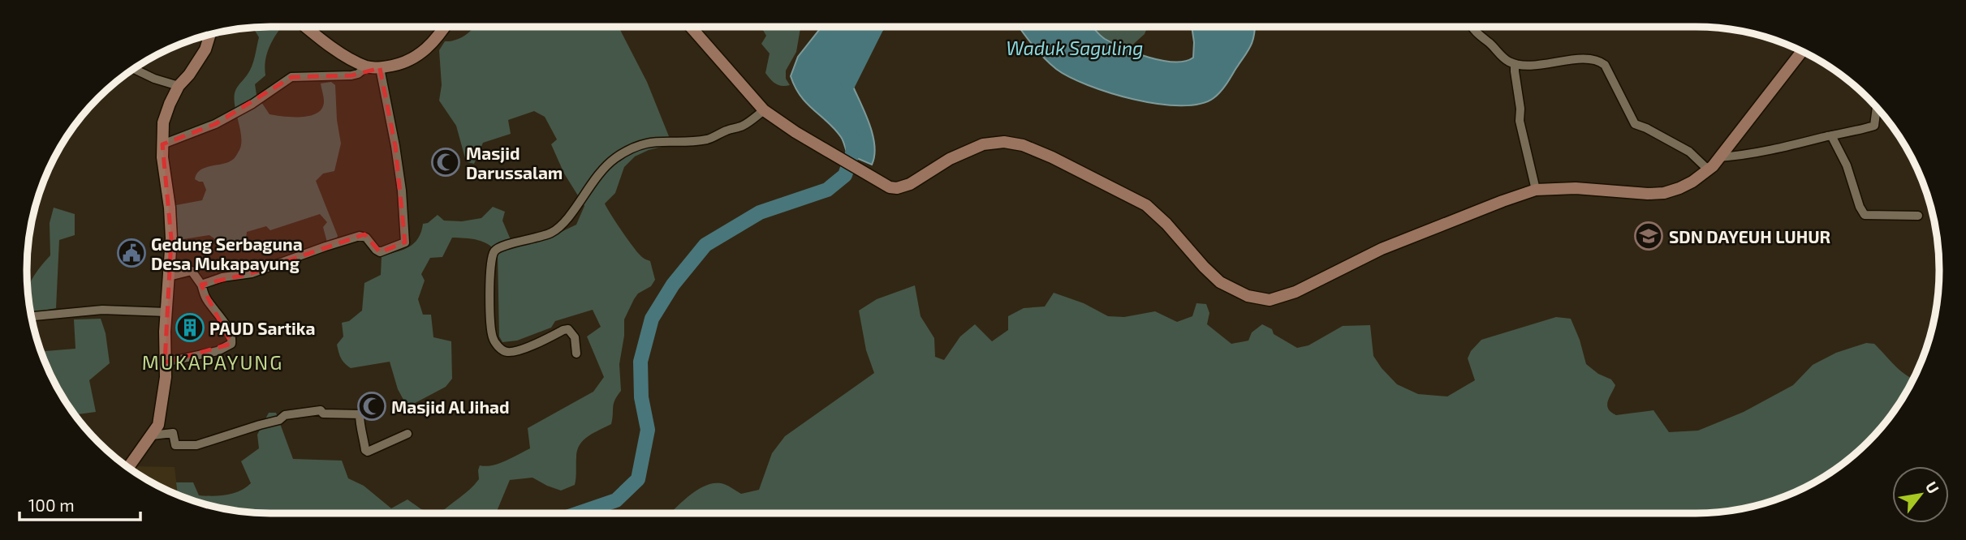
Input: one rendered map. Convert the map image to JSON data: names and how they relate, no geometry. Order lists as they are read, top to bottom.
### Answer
{
  "districts": ["MUKAPAYUNG"],
  "water": ["Waduk Saguling"],
  "places": {
    "mosque": ["Masjid Darussalam", "Masjid Al Jihad"],
    "school or university": ["SDN DAYEUH LUHUR"],
    "public building": ["Gedung Serbaguna Desa Mukapayung"],
    "building": ["PAUD Sartika"]
  },
  "scale_bar": "100 m",
  "north": "top right"
}
